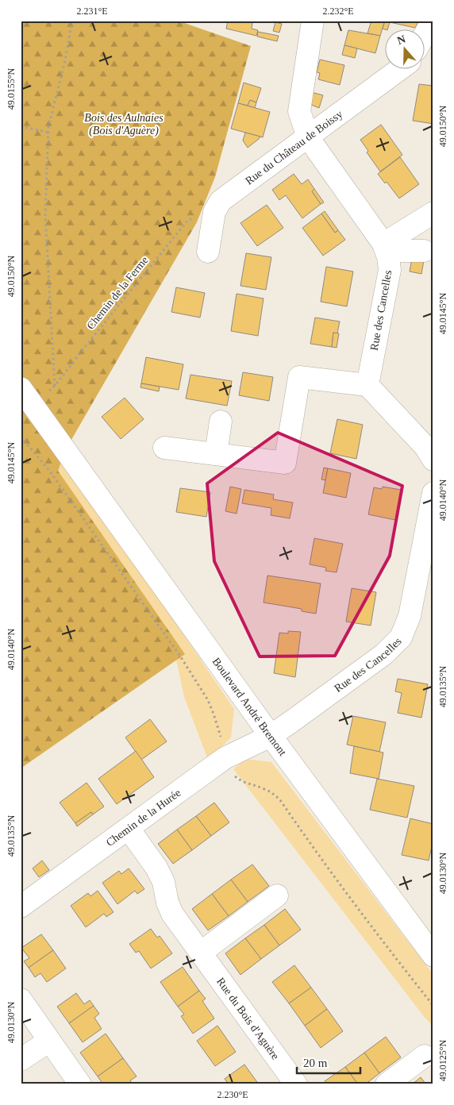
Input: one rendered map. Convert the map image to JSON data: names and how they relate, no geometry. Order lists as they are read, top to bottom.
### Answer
{
  "streets": {
    "street": [
      "Rue du Château de Boissy",
      "Rue des Cancelles",
      "Boulevard André Bremont",
      "Chemin de la Hurée",
      "Rue du Bois d'Aguère"
    ],
    "path": ["Chemin de la Ferme"]
  },
  "crossings": [
    ["Rue du Château de Boissy", "Rue des Cancelles"],
    ["Rue des Cancelles", "Boulevard André Bremont"],
    ["Rue des Cancelles", "Chemin de la Hurée"],
    ["Boulevard André Bremont", "Chemin de la Hurée"],
    ["Chemin de la Hurée", "Rue du Bois d'Aguère"]
  ],
  "parks": ["Bois des Aulnaies (Bois d'Aguère)"],
  "scale_bar": "20 m",
  "north": "top",
  "coordinates": [
    "2.231°E",
    "2.232°E",
    "49.0155°N",
    "49.0150°N",
    "49.0145°N",
    "49.0140°N",
    "49.0135°N",
    "49.0130°N",
    "49.0125°N",
    "2.230°E"
  ]
}
